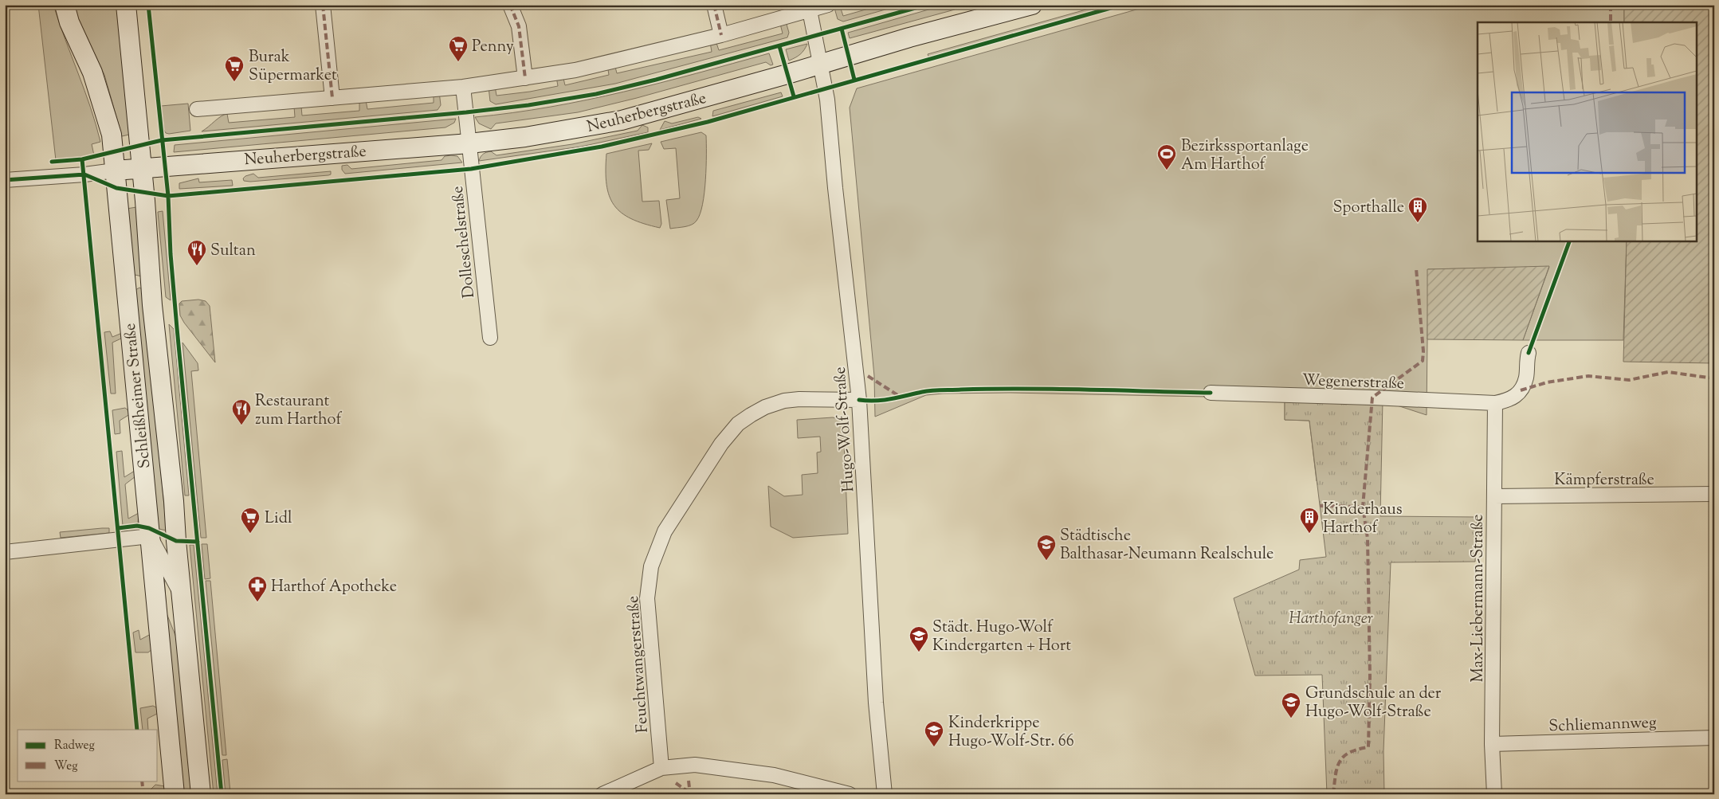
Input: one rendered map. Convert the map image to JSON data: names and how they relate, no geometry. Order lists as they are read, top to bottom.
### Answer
{
  "streets": {
    "main road": ["Neuherbergstraße", "Schleißheimer Straße"],
    "street": [
      "Dolleschelstraße",
      "Wegenerstraße",
      "Hugo-Wolf-Straße",
      "Kämpferstraße",
      "Max-Liebermann-Straße",
      "Feuchtwangerstraße",
      "Schliemannweg"
    ]
  },
  "crossings": [
    ["Neuherbergstraße", "Dolleschelstraße"],
    ["Neuherbergstraße", "Schleißheimer Straße"],
    ["Neuherbergstraße", "Hugo-Wolf-Straße"],
    ["Wegenerstraße", "Max-Liebermann-Straße"],
    ["Hugo-Wolf-Straße", "Feuchtwangerstraße"],
    ["Kämpferstraße", "Max-Liebermann-Straße"],
    ["Max-Liebermann-Straße", "Schliemannweg"]
  ],
  "parks": ["Harthofanger"],
  "places": {
    "supermarket": ["Penny", "Burak Süpermarket", "Lidl"],
    "sports": ["Bezirkssportanlage Am Harthof"],
    "building": ["Sporthalle", "Kinderhaus Harthof"],
    "restaurant": ["Sultan", "Restaurant zum Harthof"],
    "school or university": [
      "Städtische Balthasar-Neumann Realschule",
      "Städt. Hugo-Wolf Kindergarten + Hort",
      "Grundschule an der Hugo-Wolf-Straße",
      "Kinderkrippe Hugo-Wolf-Str. 66"
    ],
    "pharmacy": ["Harthof Apotheke"]
  },
  "legend": ["Radweg", "Weg"]
}
